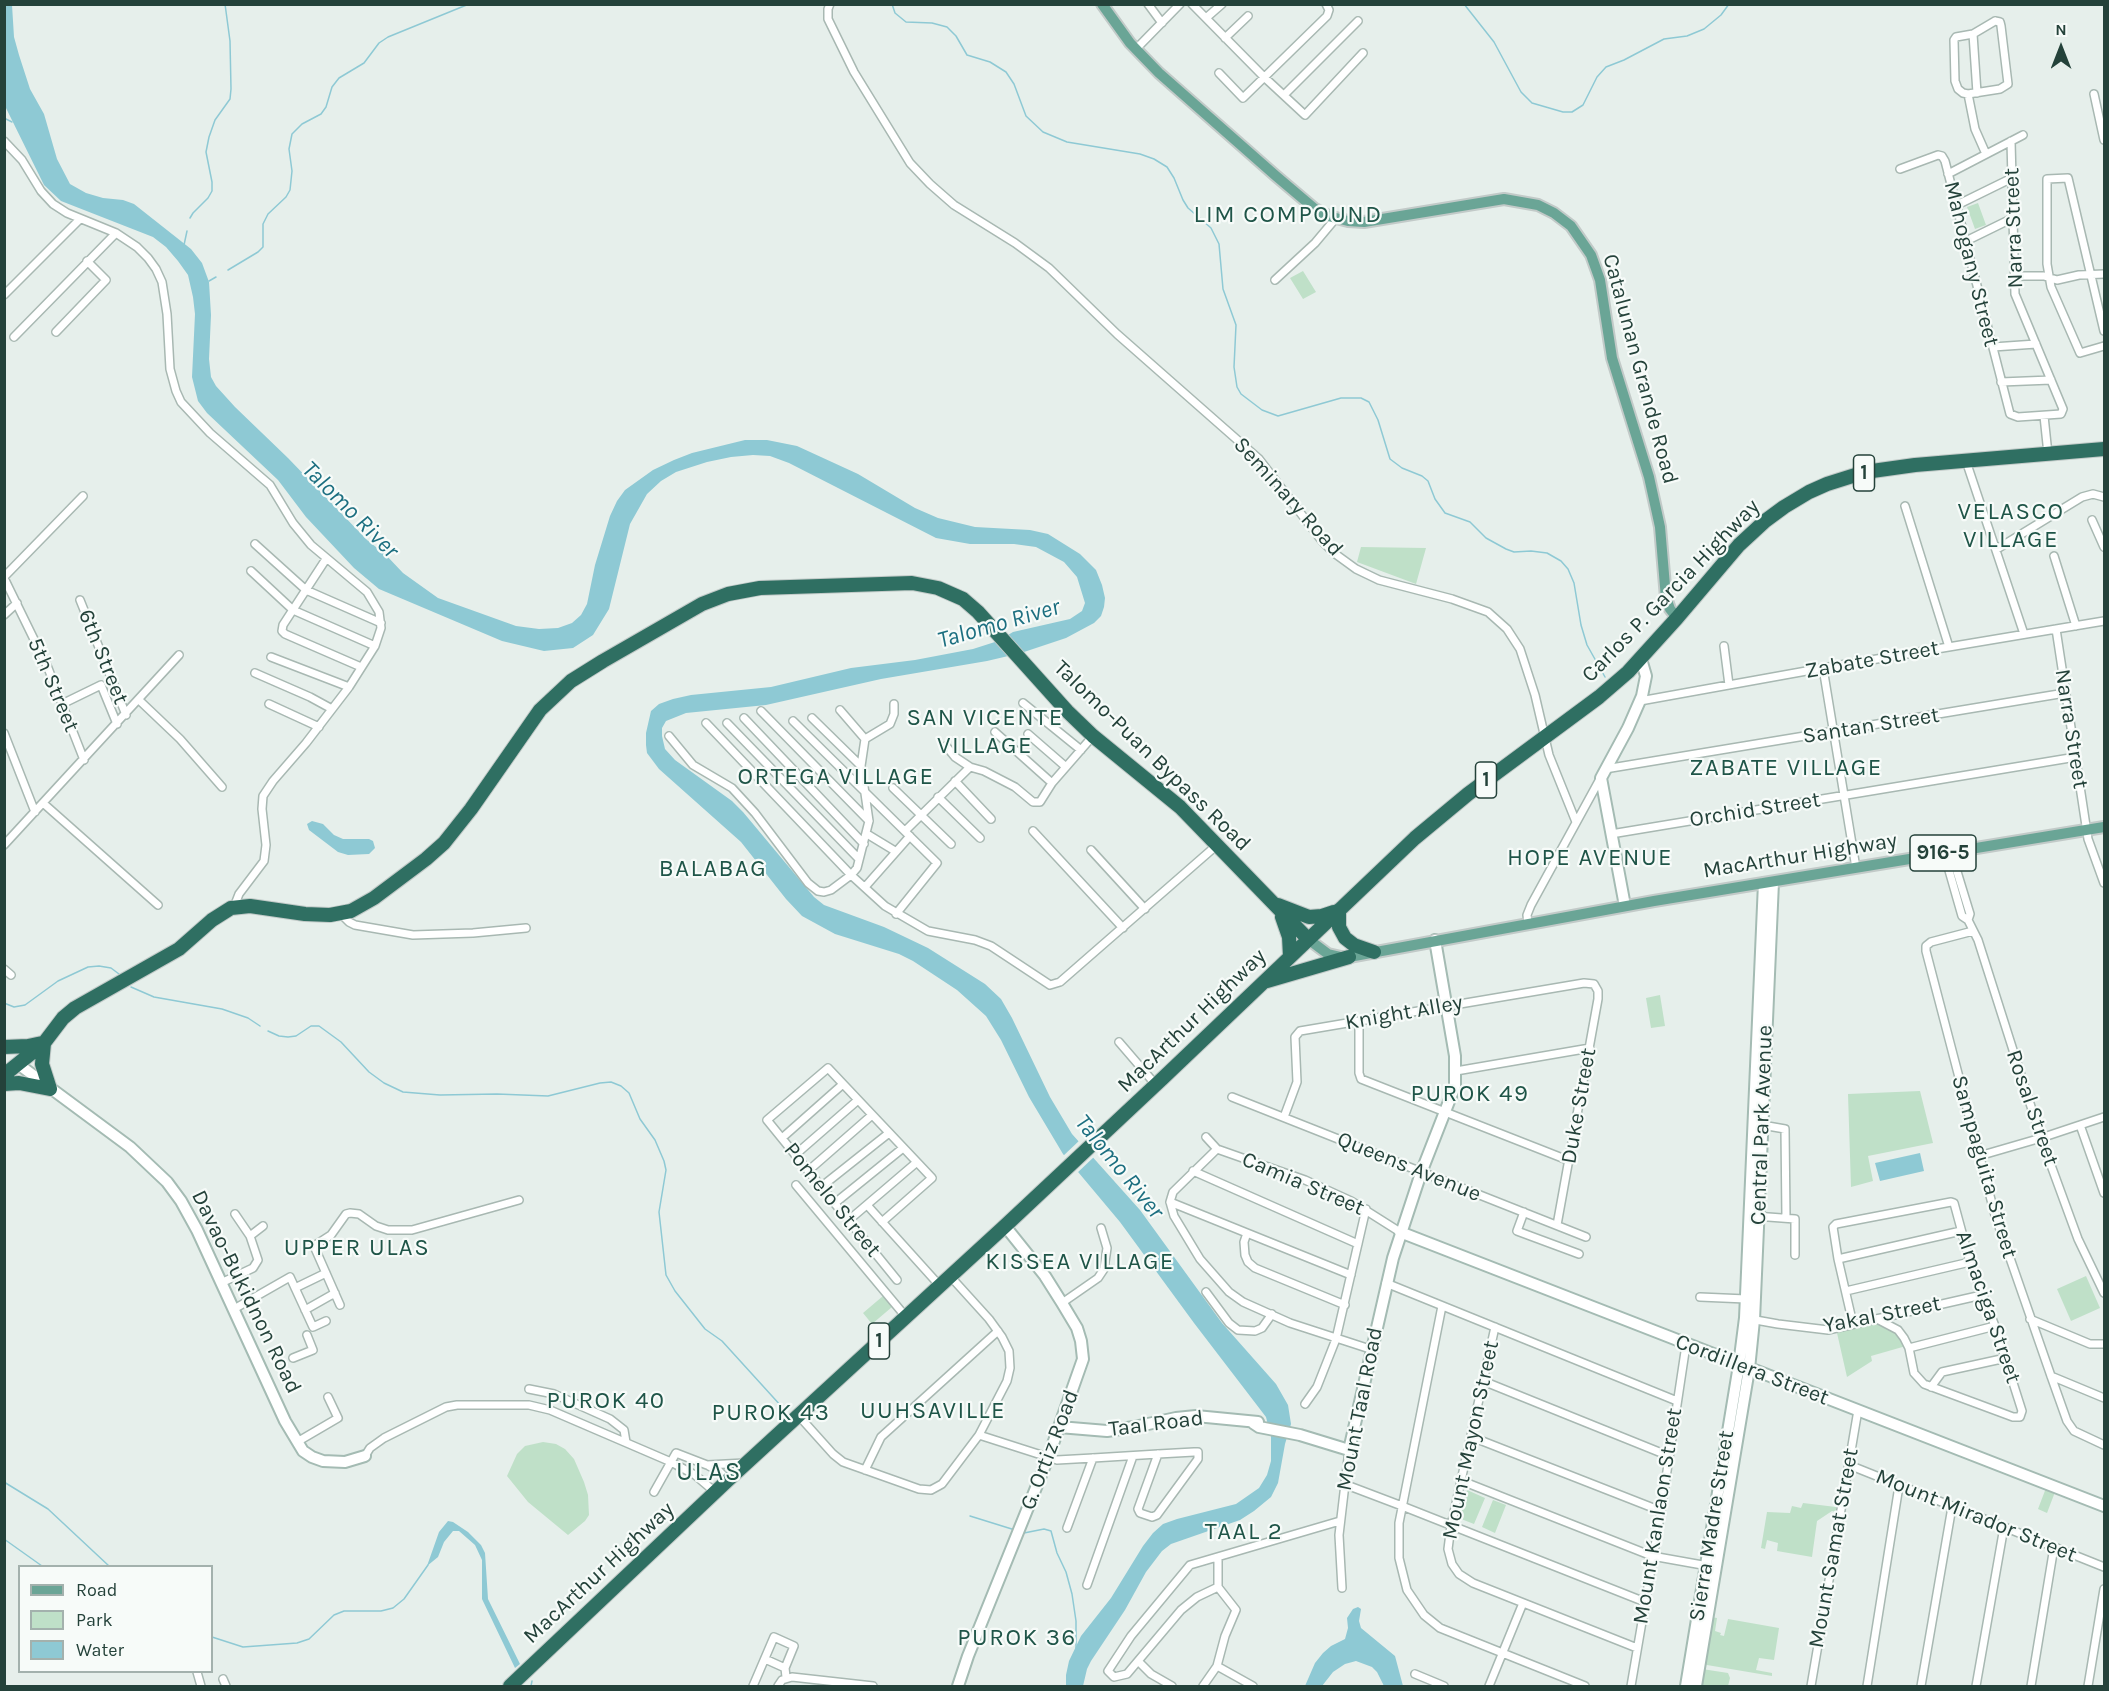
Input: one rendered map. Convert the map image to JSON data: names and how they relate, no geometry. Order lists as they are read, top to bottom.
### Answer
{
  "streets": {
    "highway": [
      "1",
      "Carlos P. Garcia Highway",
      "Talomo-Puan Bypass Road",
      "MacArthur Highway",
      "Davao-Bukidnon Road"
    ],
    "main road": ["Catalunan Grande Road", "916-5"],
    "street": [
      "Narra Street",
      "Mahogany Street",
      "Seminary Road",
      "6th Street",
      "Zabate Street",
      "5th Street",
      "Santan Street",
      "Orchid Street",
      "Knight Alley",
      "Duke Street",
      "Rosal Street",
      "Central Park Avenue",
      "Queens Avenue",
      "Sampaguita Street",
      "Camia Street",
      "Pomelo Street",
      "Almaciga Street",
      "Yakal Street",
      "Cordillera Street",
      "Mount Taal Road",
      "Taal Road",
      "Mount Mayon Street",
      "G. Ortiz Road",
      "Mount Kanlaon Street",
      "Mount Mirador Street",
      "Sierra Madre Street",
      "Mount Samat Street"
    ]
  },
  "crossings": [
    ["Narra Street", "Mahogany Street"],
    ["Narra Street", "Zabate Street"],
    ["Narra Street", "Santan Street"],
    ["Narra Street", "Orchid Street"],
    ["Narra Street", "MacArthur Highway"],
    ["Catalunan Grande Road", "Carlos P. Garcia Highway"],
    ["Seminary Road", "Carlos P. Garcia Highway"],
    ["Carlos P. Garcia Highway", "Talomo-Puan Bypass Road"],
    ["Carlos P. Garcia Highway", "MacArthur Highway"],
    ["Talomo-Puan Bypass Road", "MacArthur Highway"],
    ["MacArthur Highway", "Rosal Street"],
    ["MacArthur Highway", "Central Park Avenue"],
    ["MacArthur Highway", "Mount Taal Road"],
    ["MacArthur Highway", "G. Ortiz Road"],
    ["Knight Alley", "Duke Street"],
    ["Knight Alley", "Queens Avenue"],
    ["Knight Alley", "Mount Taal Road"],
    ["Duke Street", "Queens Avenue"],
    ["Rosal Street", "Sampaguita Street"],
    ["Central Park Avenue", "Yakal Street"],
    ["Central Park Avenue", "Cordillera Street"],
    ["Central Park Avenue", "Sierra Madre Street"],
    ["Queens Avenue", "Mount Taal Road"],
    ["Camia Street", "Cordillera Street"],
    ["Camia Street", "Mount Taal Road"],
    ["Almaciga Street", "Yakal Street"],
    ["Cordillera Street", "Mount Taal Road"],
    ["Cordillera Street", "Mount Kanlaon Street"],
    ["Cordillera Street", "Sierra Madre Street"],
    ["Cordillera Street", "Mount Samat Street"],
    ["Mount Taal Road", "Taal Road"],
    ["Taal Road", "G. Ortiz Road"],
    ["Mount Mayon Street", "Mount Kanlaon Street"],
    ["Mount Mirador Street", "Mount Samat Street"]
  ],
  "districts": [
    "LIM COMPOUND",
    "VELASCO VILLAGE",
    "SAN VICENTE VILLAGE",
    "ZABATE VILLAGE",
    "ORTEGA VILLAGE",
    "HOPE AVENUE",
    "BALABAG",
    "PUROK 49",
    "UPPER ULAS",
    "KISSEA VILLAGE",
    "PUROK 40",
    "UUHSAVILLE",
    "PUROK 43",
    "ULAS",
    "TAAL 2",
    "PUROK 36"
  ],
  "water": ["Talomo River"],
  "legend": ["Road", "Park", "Water"],
  "north": "top"
}
